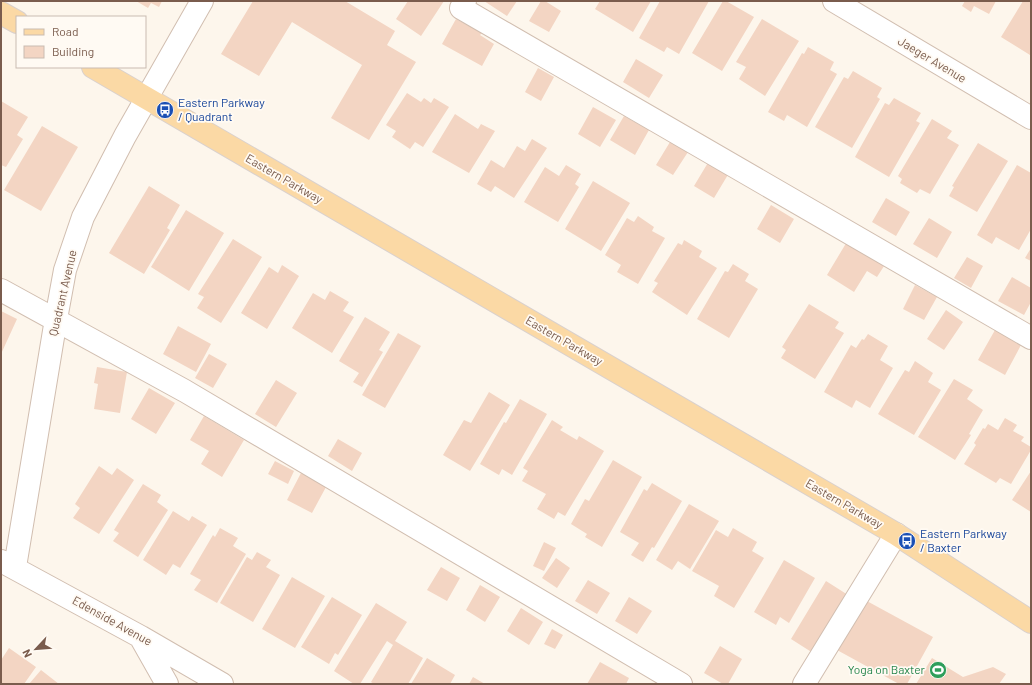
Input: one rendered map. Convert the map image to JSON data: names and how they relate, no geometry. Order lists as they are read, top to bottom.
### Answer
{
  "streets": {
    "main road": ["Eastern Parkway"],
    "street": ["Jaeger Avenue", "Quadrant Avenue", "Edenside Avenue"]
  },
  "crossings": [
    ["Eastern Parkway", "Quadrant Avenue"],
    ["Quadrant Avenue", "Edenside Avenue"]
  ],
  "places": {
    "bus stop": ["Eastern Parkway / Quadrant", "Eastern Parkway / Baxter"],
    "sports": ["Yoga on Baxter"]
  },
  "legend": ["Road", "Building"],
  "north": "bottom left"
}
